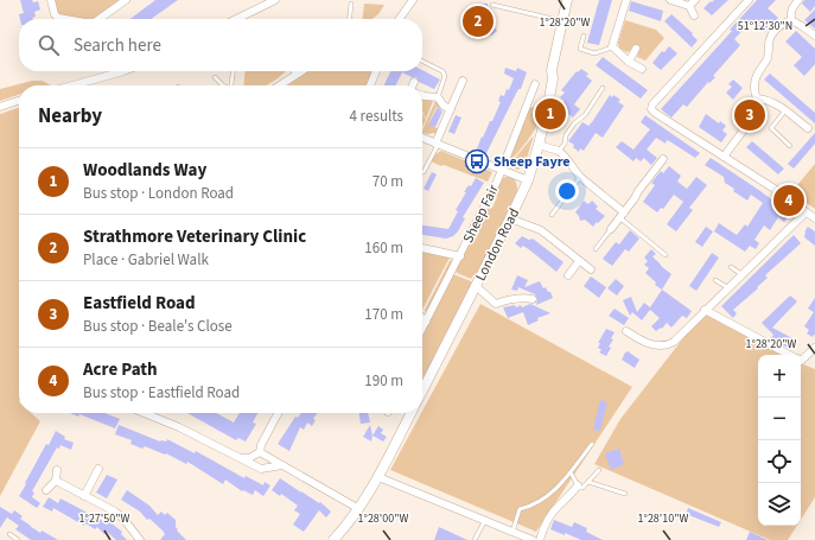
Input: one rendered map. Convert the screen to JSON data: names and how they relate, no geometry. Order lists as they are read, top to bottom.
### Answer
{
  "streets": {
    "street": ["Sheep Fair", "London Road"]
  },
  "places": {
    "bus stop": ["Sheep Fayre"]
  },
  "page": {
    "pins": [
      "2",
      "1",
      "3",
      "4"
    ],
    "search": "Search here",
    "heading": ["Nearby", "4 results"],
    "list": [
      {
        "mark": "1",
        "name": "Woodlands Way",
        "note": "Bus stop · London Road",
        "value": "70 m"
      },
      {
        "mark": "2",
        "name": "Strathmore Veterinary Clinic",
        "note": "Place · Gabriel Walk",
        "value": "160 m"
      },
      {
        "mark": "3",
        "name": "Eastfield Road",
        "note": "Bus stop · Beale's Close",
        "value": "170 m"
      },
      {
        "mark": "4",
        "name": "Acre Path",
        "note": "Bus stop · Eastfield Road",
        "value": "190 m"
      }
    ],
    "map_buttons": ["+", "−"]
  },
  "coordinates": [
    "1°28'20\"W",
    "51°12'30\"N",
    "1°27'50\"W",
    "1°28'00\"W",
    "1°28'10\"W"
  ]
}
